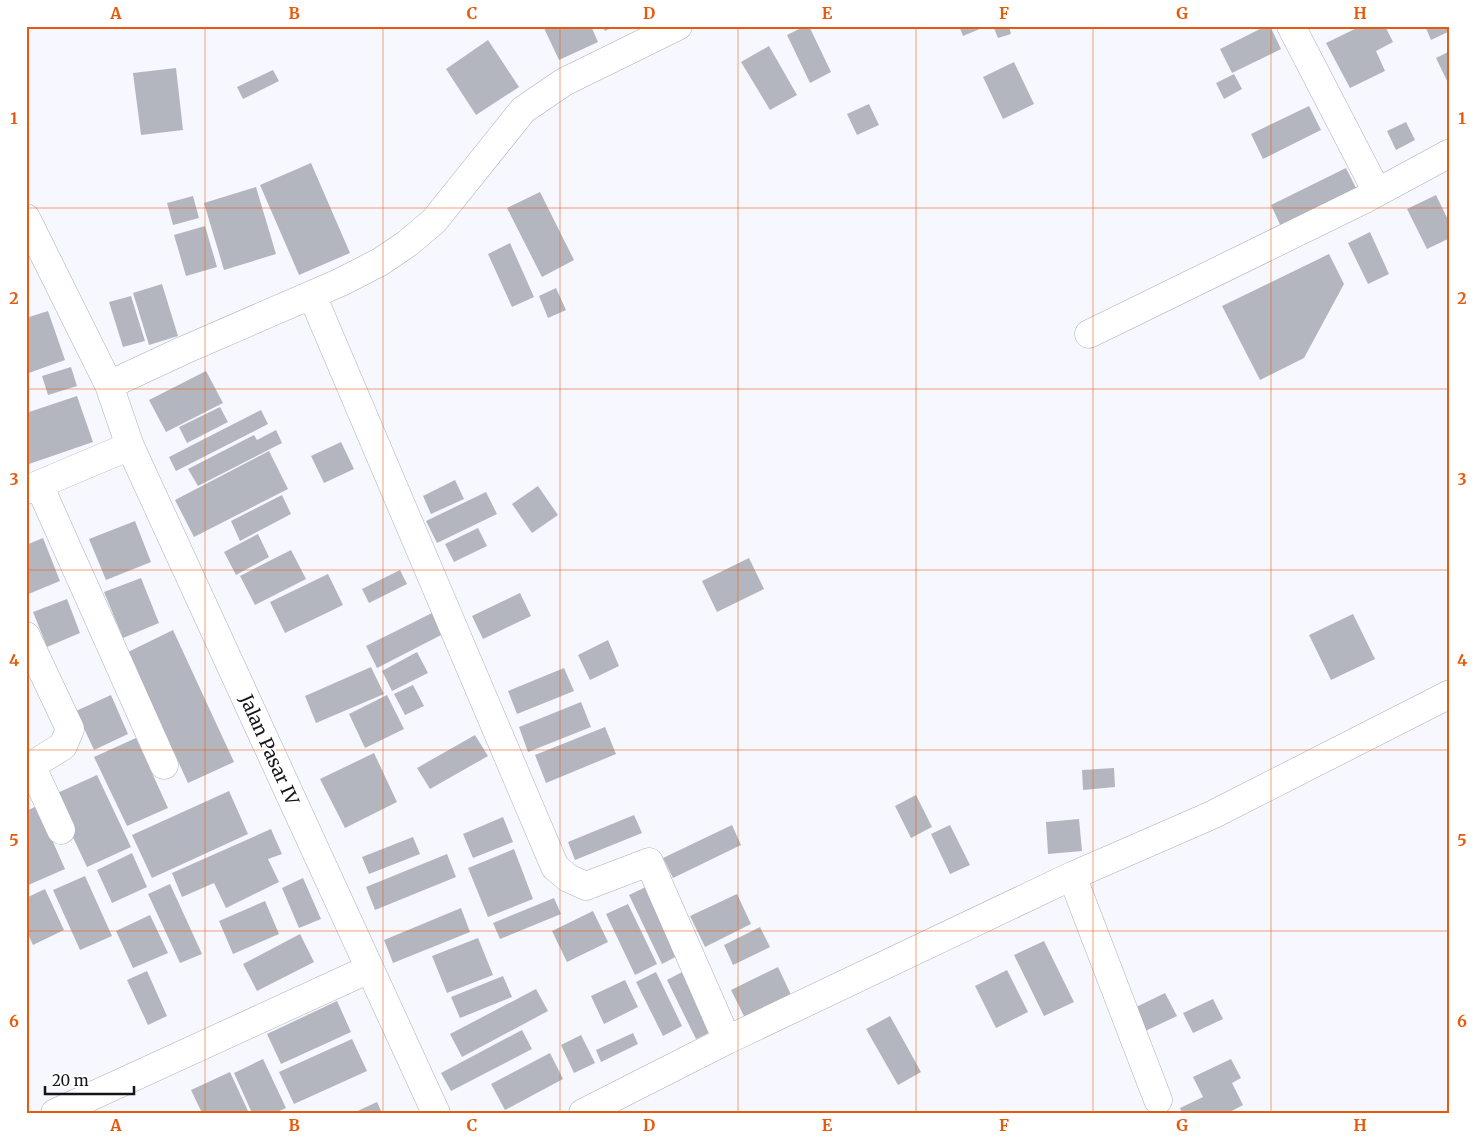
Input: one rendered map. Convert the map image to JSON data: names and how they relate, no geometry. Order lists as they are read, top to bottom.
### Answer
{
  "streets": {
    "street": ["Jalan Pasar IV"]
  },
  "scale_bar": "20 m",
  "grid": {
    "columns": [
      "A",
      "B",
      "C",
      "D",
      "E",
      "F",
      "G",
      "H"
    ],
    "rows": [
      "1",
      "2",
      "3",
      "4",
      "5",
      "6"
    ]
  }
}
